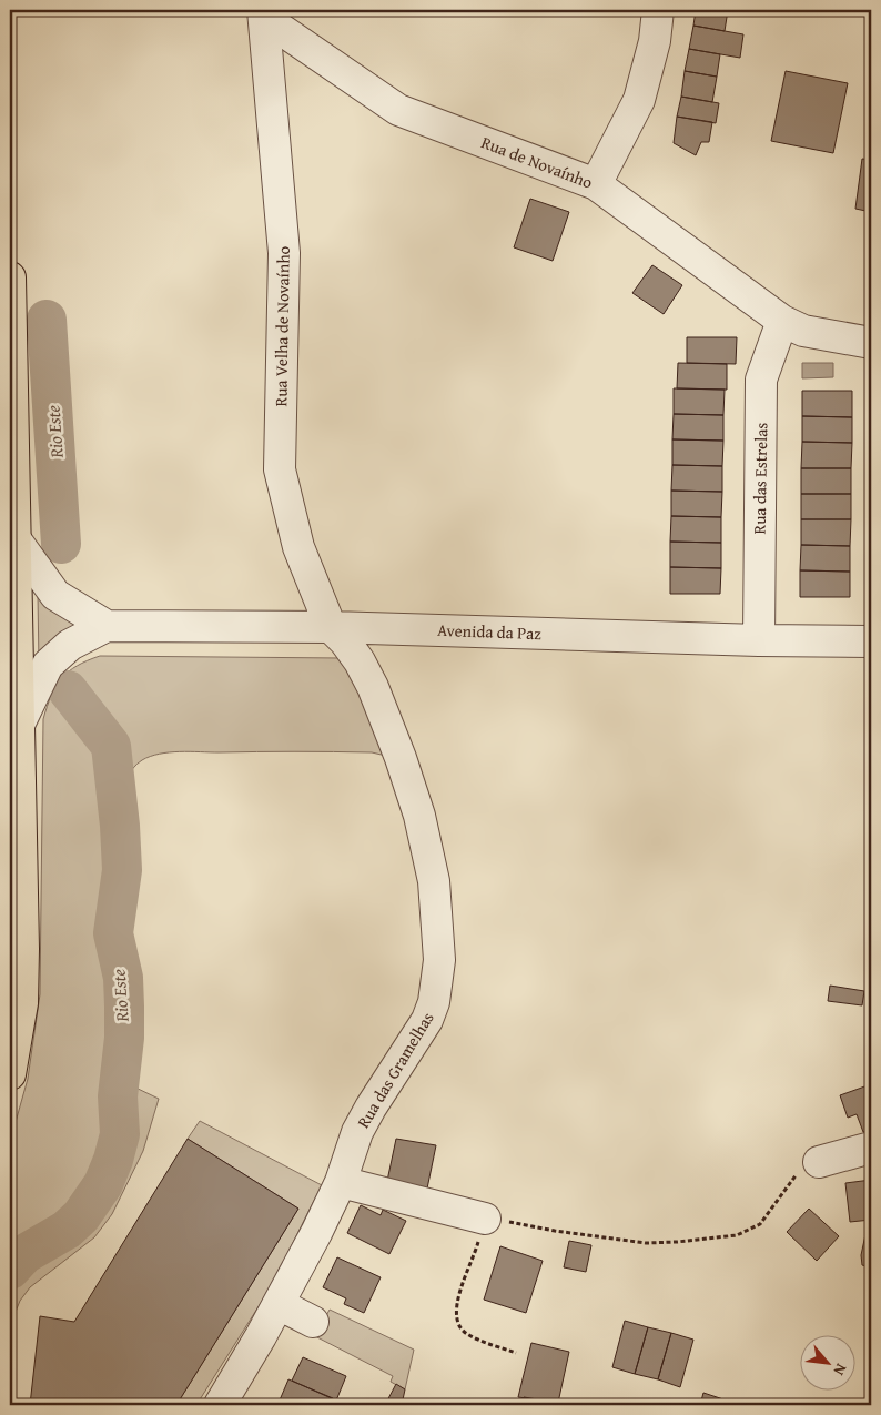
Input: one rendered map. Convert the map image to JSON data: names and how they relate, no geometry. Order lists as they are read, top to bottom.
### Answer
{
  "streets": {
    "street": [
      "Rua de Novaínho",
      "Rua Velha de Novaínho",
      "Rua das Estrelas",
      "Avenida da Paz",
      "Rua das Gramelhas"
    ]
  },
  "crossings": [
    ["Rua de Novaínho", "Rua Velha de Novaínho"],
    ["Rua de Novaínho", "Rua das Estrelas"],
    ["Rua Velha de Novaínho", "Avenida da Paz"],
    ["Rua Velha de Novaínho", "Rua das Gramelhas"],
    ["Rua das Estrelas", "Avenida da Paz"],
    ["Avenida da Paz", "Rua das Gramelhas"]
  ],
  "water": ["Rio Este"],
  "north": "bottom right"
}
